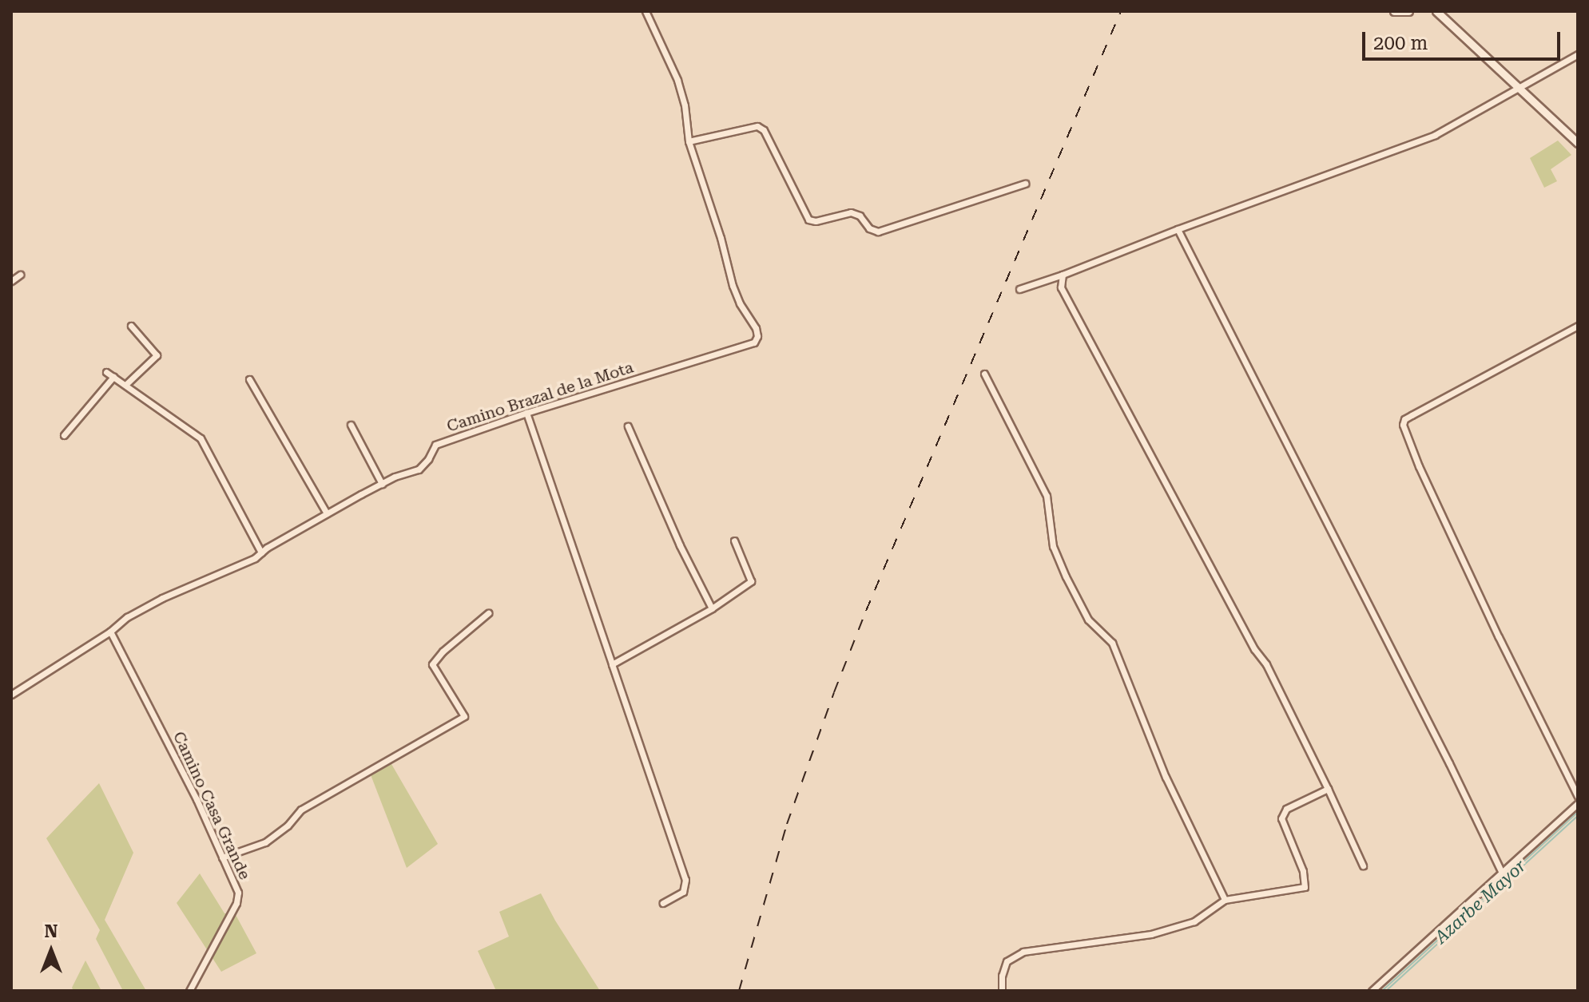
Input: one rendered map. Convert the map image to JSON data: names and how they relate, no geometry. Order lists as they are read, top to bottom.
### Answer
{
  "streets": {
    "street": ["Camino Brazal de la Mota", "Camino Casa Grande"]
  },
  "crossings": [
    ["Camino Brazal de la Mota", "Camino Casa Grande"]
  ],
  "water": ["Azarbe Mayor"],
  "scale_bar": "200 m",
  "north": "top"
}
